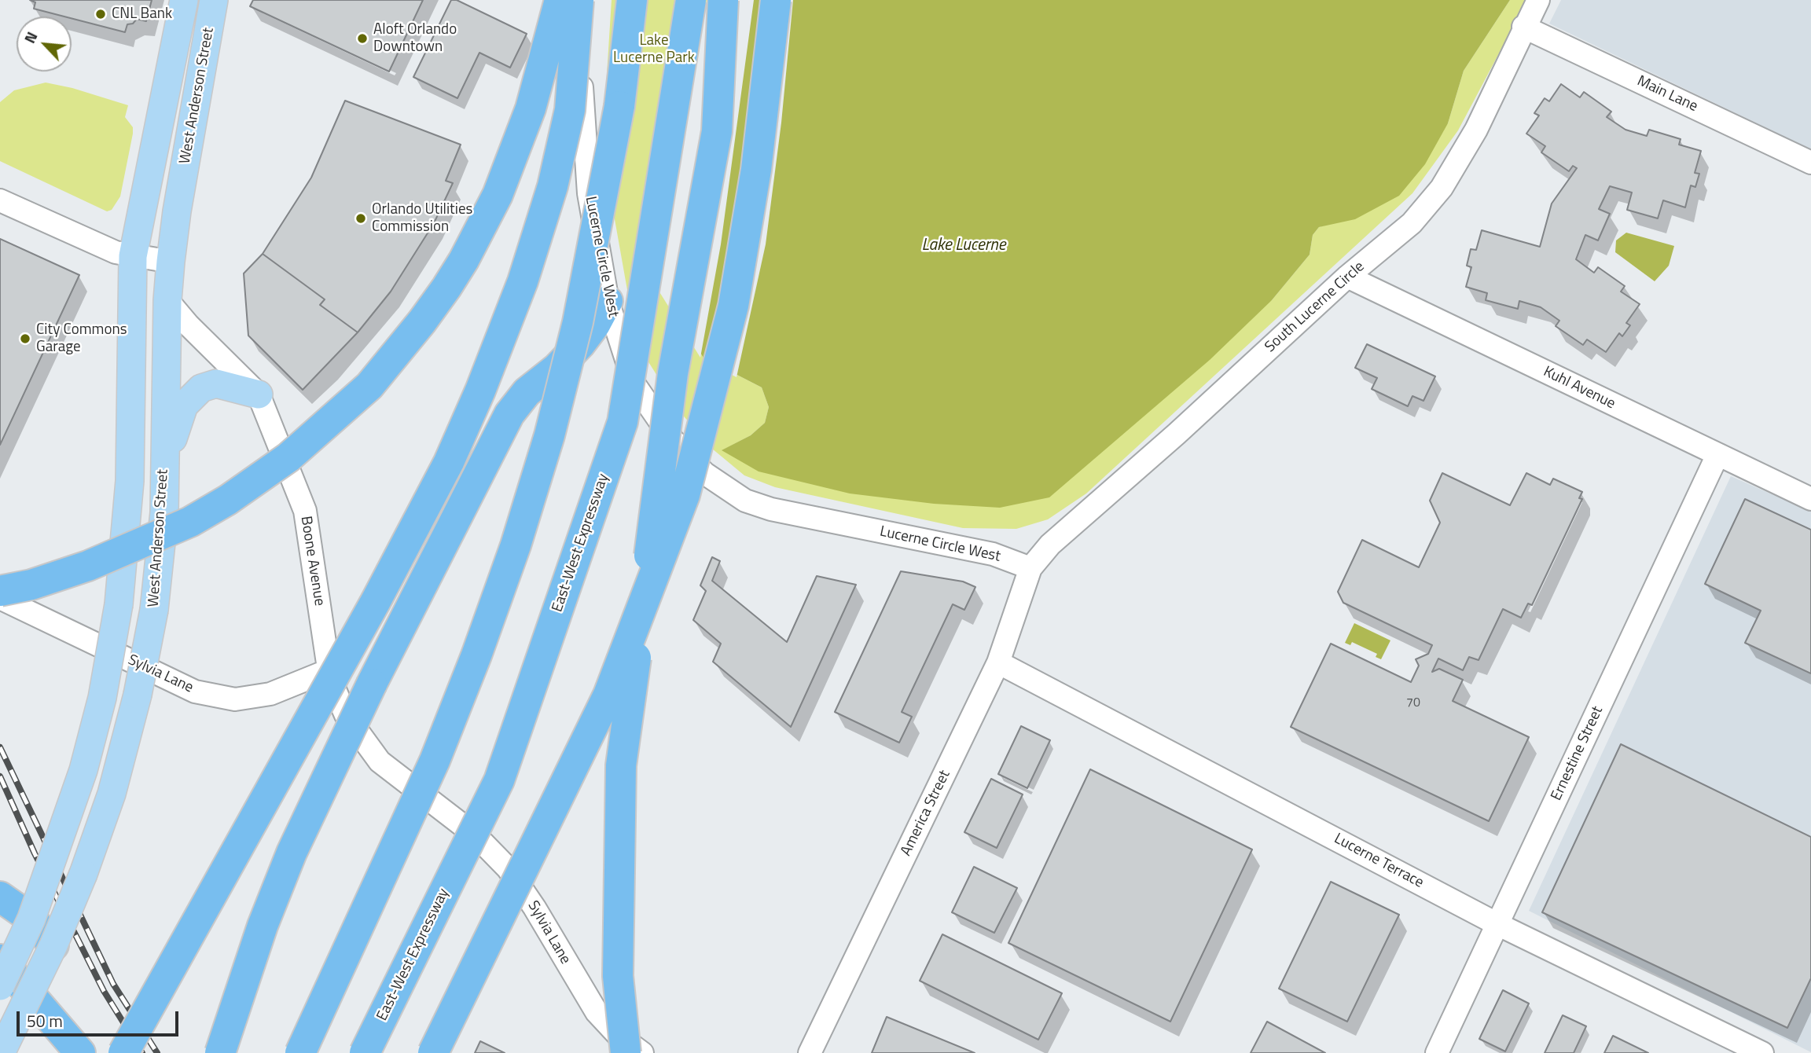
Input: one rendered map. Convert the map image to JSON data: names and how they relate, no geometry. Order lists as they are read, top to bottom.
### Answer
{
  "streets": {
    "highway": ["East-West Expressway"],
    "main road": ["West Anderson Street"],
    "street": [
      "Main Lane",
      "Lucerne Circle West",
      "South Lucerne Circle",
      "Kuhl Avenue",
      "Boone Avenue",
      "Sylvia Lane",
      "Ernestine Street",
      "America Street",
      "Lucerne Terrace"
    ]
  },
  "crossings": [
    ["Main Lane", "South Lucerne Circle"],
    ["West Anderson Street", "Boone Avenue"],
    ["Lucerne Circle West", "South Lucerne Circle"],
    ["Lucerne Circle West", "America Street"],
    ["South Lucerne Circle", "Kuhl Avenue"],
    ["South Lucerne Circle", "America Street"],
    ["Kuhl Avenue", "Ernestine Street"],
    ["Boone Avenue", "Sylvia Lane"],
    ["Ernestine Street", "Lucerne Terrace"],
    ["America Street", "Lucerne Terrace"]
  ],
  "water": ["Lake Lucerne"],
  "parks": ["Lake Lucerne Park"],
  "places": [
    "CNL Bank",
    "Aloft Orlando Downtown",
    "Orlando Utilities Commission",
    "City Commons Garage"
  ],
  "house_numbers": ["70"],
  "scale_bar": "50 m",
  "north": "top left"
}
